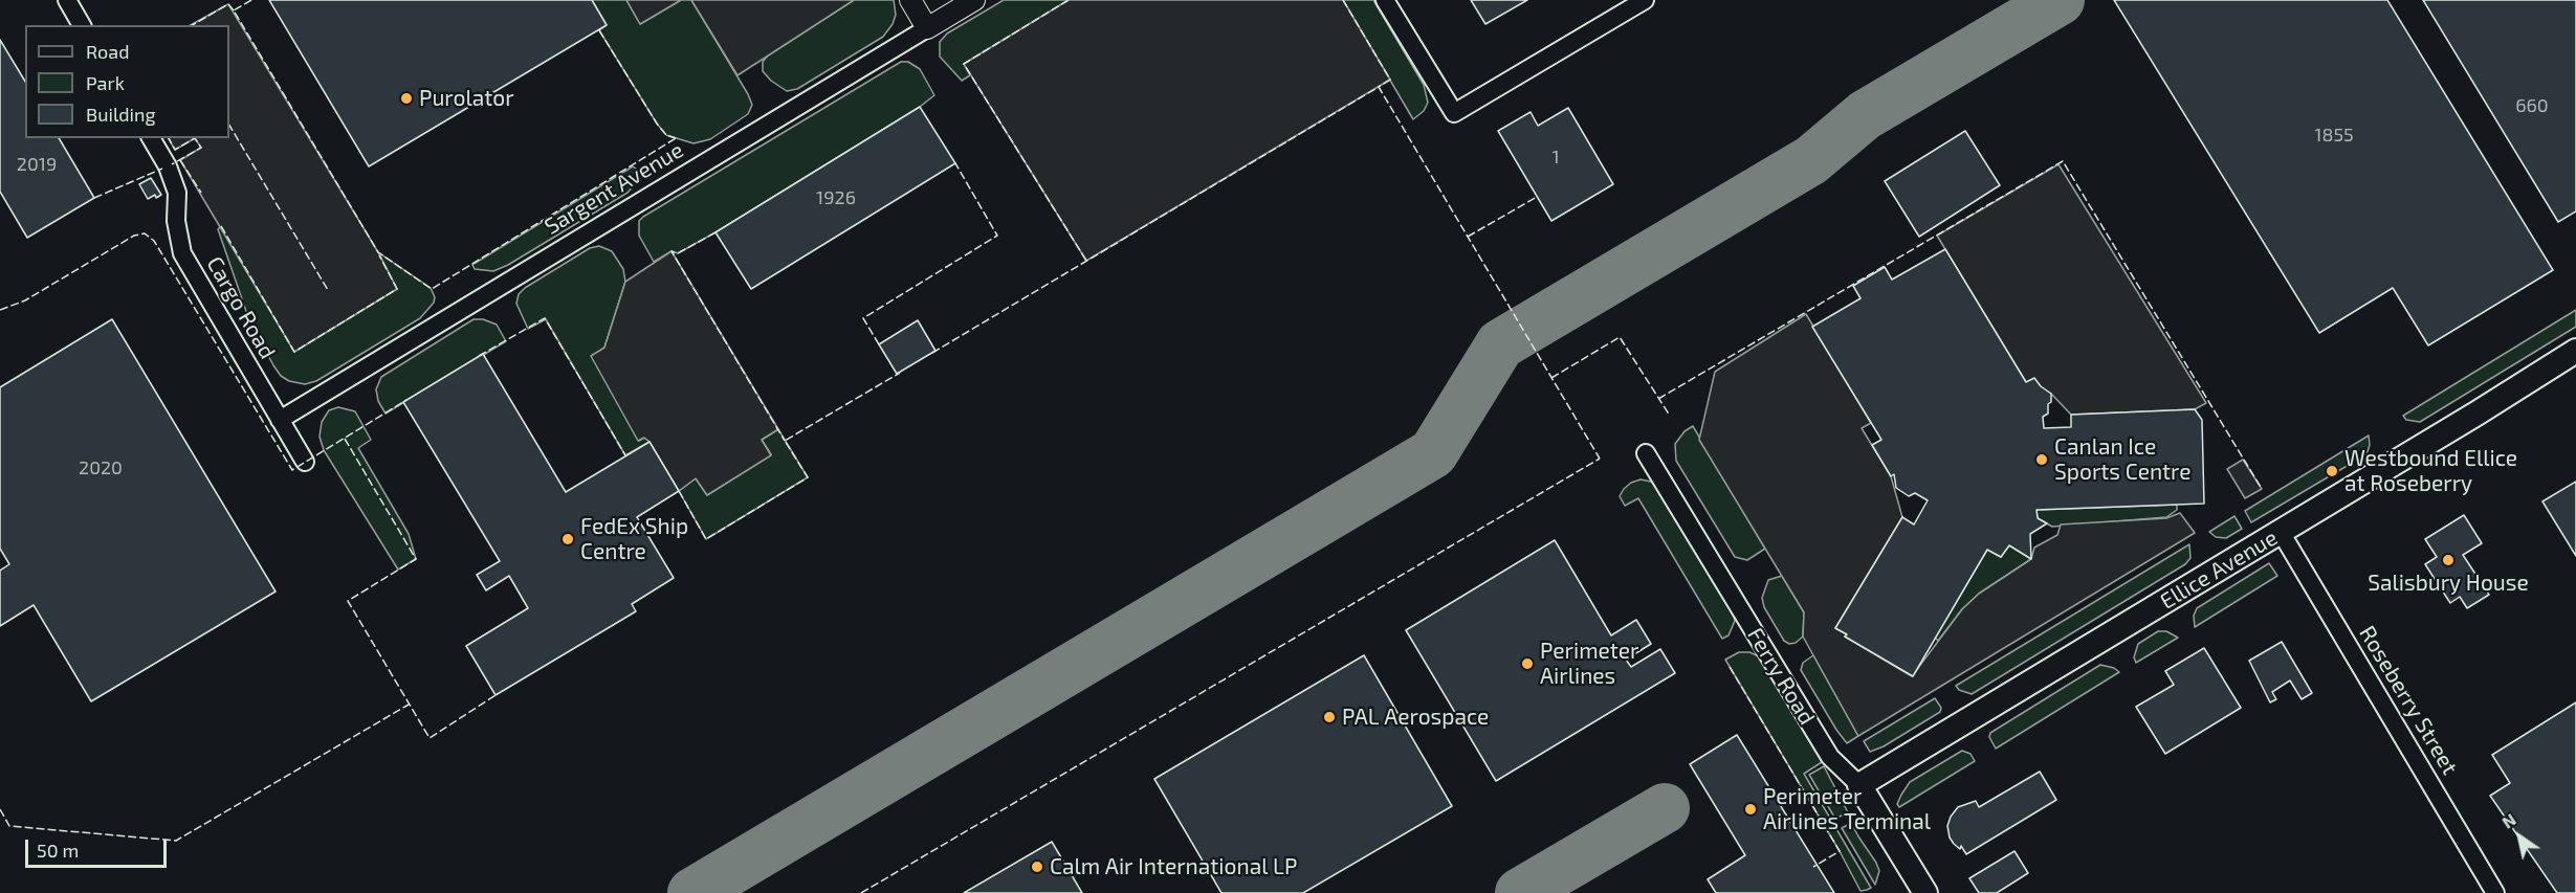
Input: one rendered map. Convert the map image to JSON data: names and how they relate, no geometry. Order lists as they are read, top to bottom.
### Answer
{
  "streets": {
    "main road": ["Ellice Avenue", "Ferry Road"],
    "street": ["Sargent Avenue", "Cargo Road", "Roseberry Street"]
  },
  "crossings": [
    ["Sargent Avenue", "Cargo Road"],
    ["Ellice Avenue", "Ferry Road"],
    ["Ellice Avenue", "Roseberry Street"]
  ],
  "places": [
    "Purolator",
    "Canlan Ice Sports Centre",
    "Westbound Ellice at Roseberry",
    "FedEx Ship Centre",
    "Salisbury House",
    "Perimeter Airlines",
    "PAL Aerospace",
    "Perimeter Airlines Terminal",
    "Calm Air International LP"
  ],
  "house_numbers": [
    "660",
    "1855",
    "1",
    "2019",
    "1926",
    "2020"
  ],
  "legend": ["Road", "Park", "Building"],
  "scale_bar": "50 m",
  "north": "top left"
}
